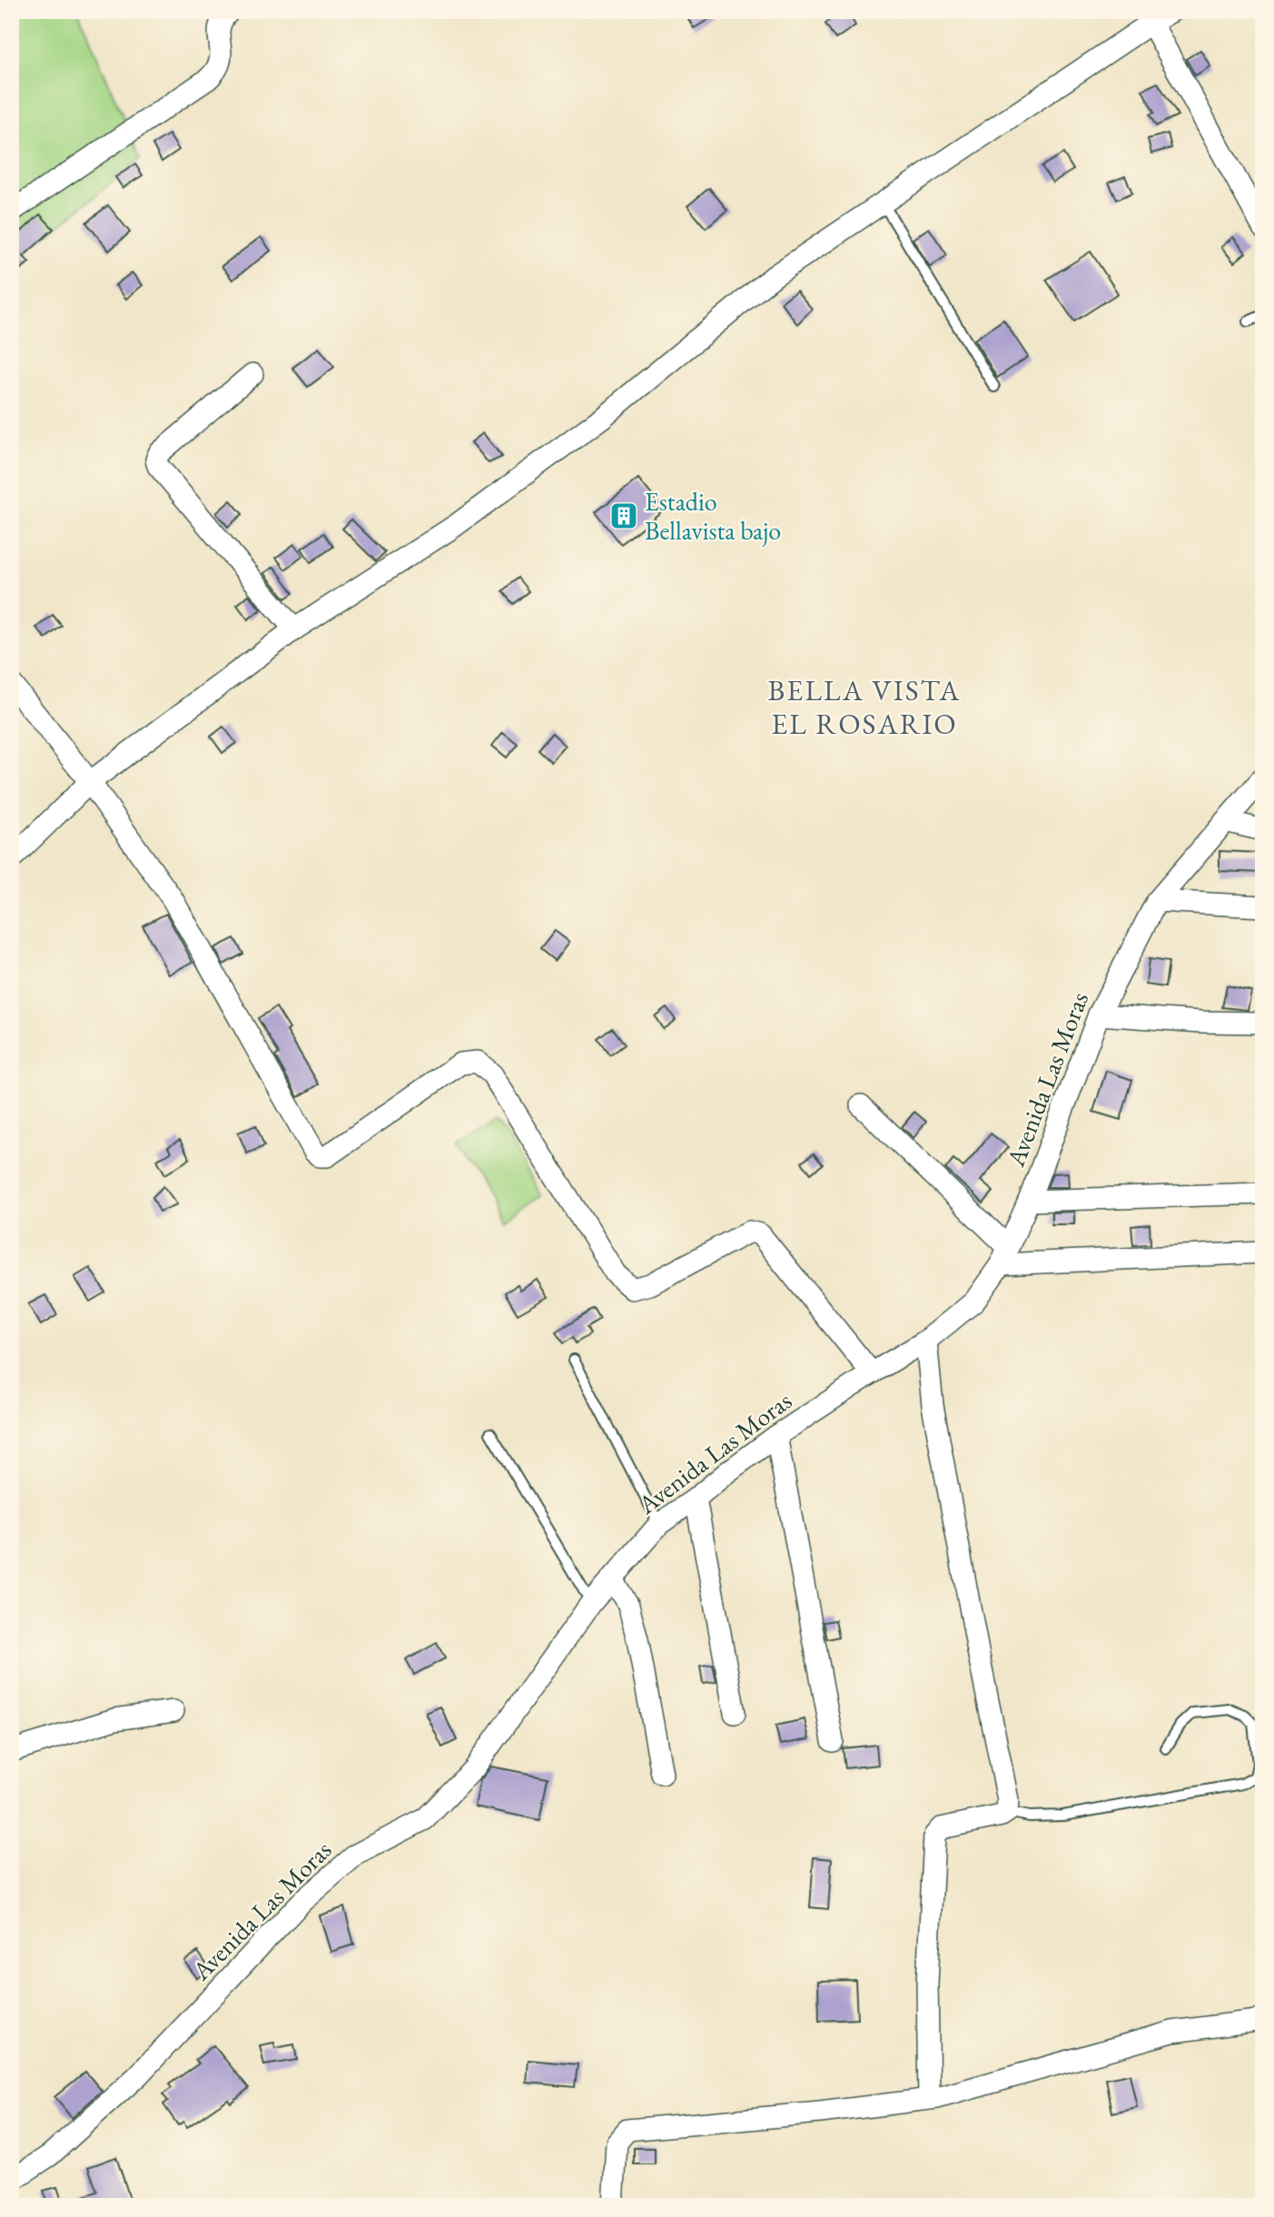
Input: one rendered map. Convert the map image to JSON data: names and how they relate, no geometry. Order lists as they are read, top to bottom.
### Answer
{
  "streets": {
    "street": ["Avenida Las Moras"]
  },
  "districts": ["BELLA VISTA EL ROSARIO"],
  "places": {
    "building": ["Estadio Bellavista bajo"]
  }
}
